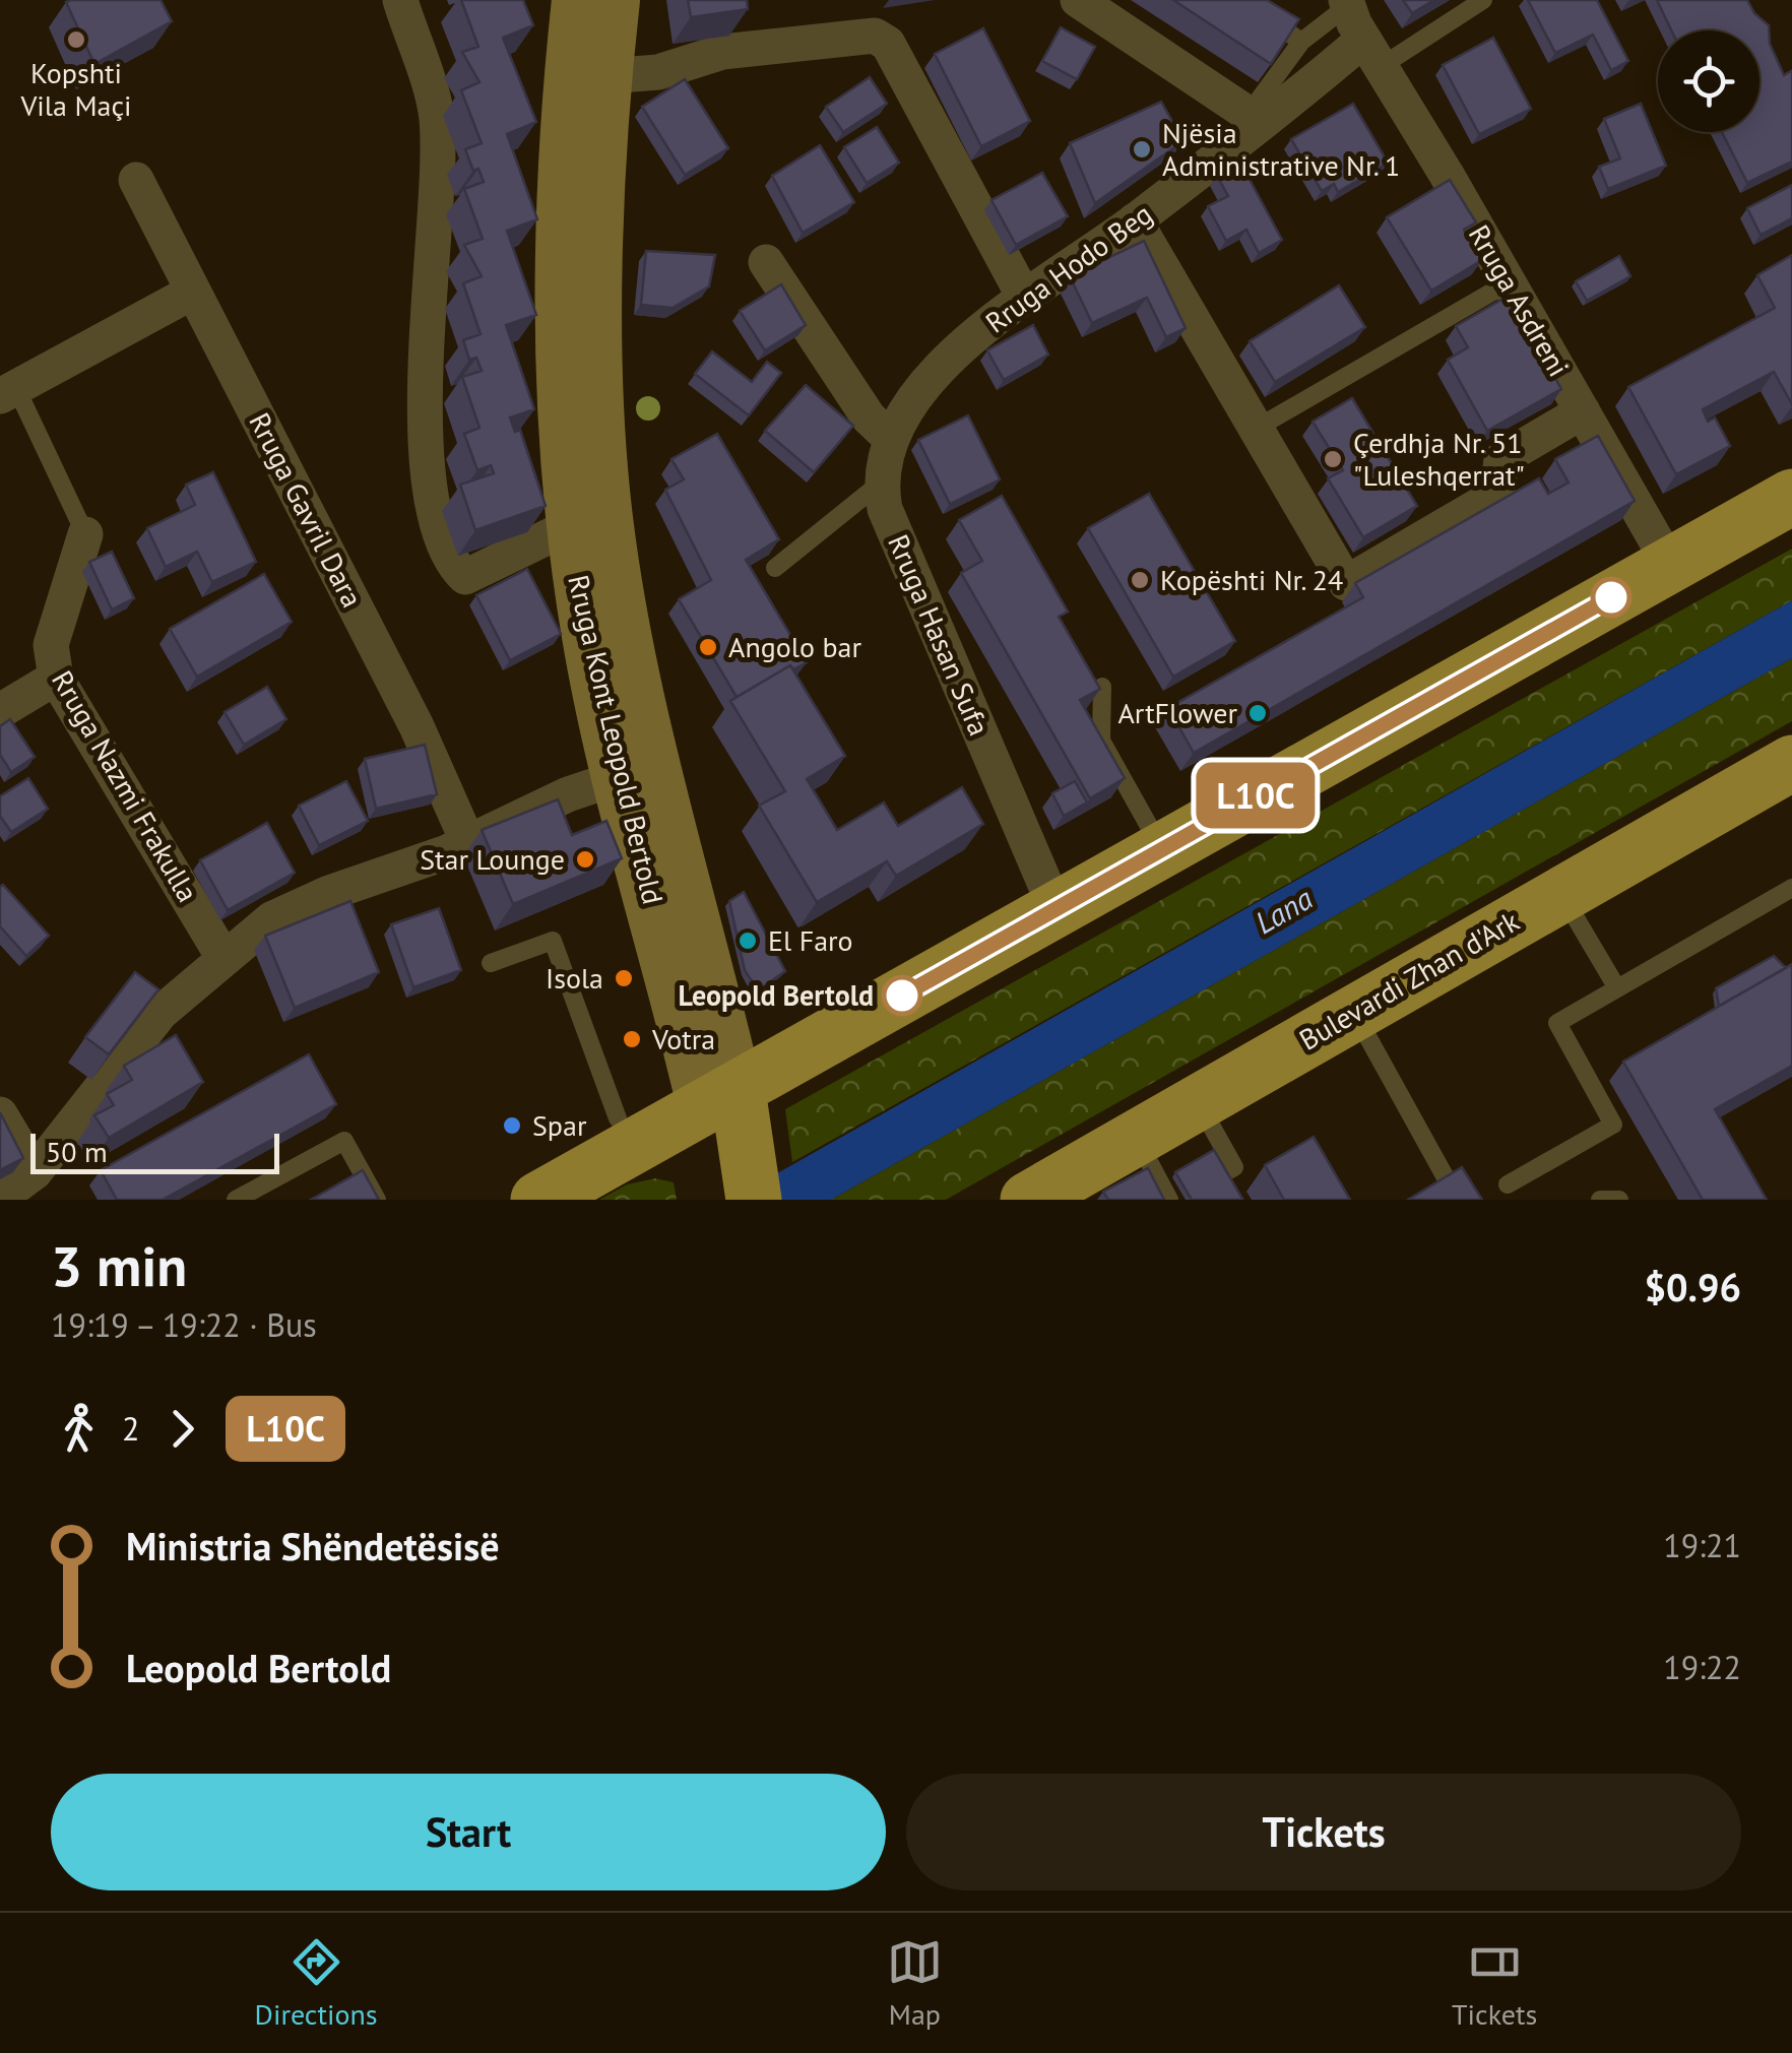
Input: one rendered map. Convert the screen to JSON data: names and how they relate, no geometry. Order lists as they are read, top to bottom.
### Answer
{
  "streets": {
    "main road": ["Rruga Kont Leopold Bertold", "Bulevardi Zhan d'Ark"],
    "street": [
      "Rruga Hodo Beg",
      "Rruga Asdreni",
      "Rruga Gavril Dara",
      "Rruga Hasan Sufa",
      "Rruga Nazmi Frakulla"
    ]
  },
  "crossings": [
    ["Rruga Hodo Beg", "Rruga Asdreni"],
    ["Rruga Hodo Beg", "Rruga Hasan Sufa"]
  ],
  "water": ["Lana"],
  "places": [
    "Kopshti Vila Maçi",
    "Njësia Administrative Nr. 1",
    "Çerdhja Nr. 51 \"Luleshqerrat\"",
    "Kopështi Nr. 24",
    "Angolo bar",
    "ArtFlower",
    "Star Lounge",
    "El Faro",
    "Isola",
    "Leopold Bertold",
    "Votra",
    "Spar"
  ],
  "lines": ["bus line L10C"],
  "scale_bar": "50 m",
  "page": {
    "on_map": "L10C",
    "scale": "50 m",
    "heading": ["3 min", "19:19 – 19:22 · Bus", "$0.96"],
    "legs": ["2", "L10C"],
    "list": [
      {
        "name": "Ministria Shëndetësisë",
        "value": "19:21"
      },
      {
        "name": "Leopold Bertold",
        "value": "19:22"
      }
    ],
    "buttons": ["Start", "Tickets"],
    "tabs": ["Directions", "Map", "Tickets"]
  }
}
